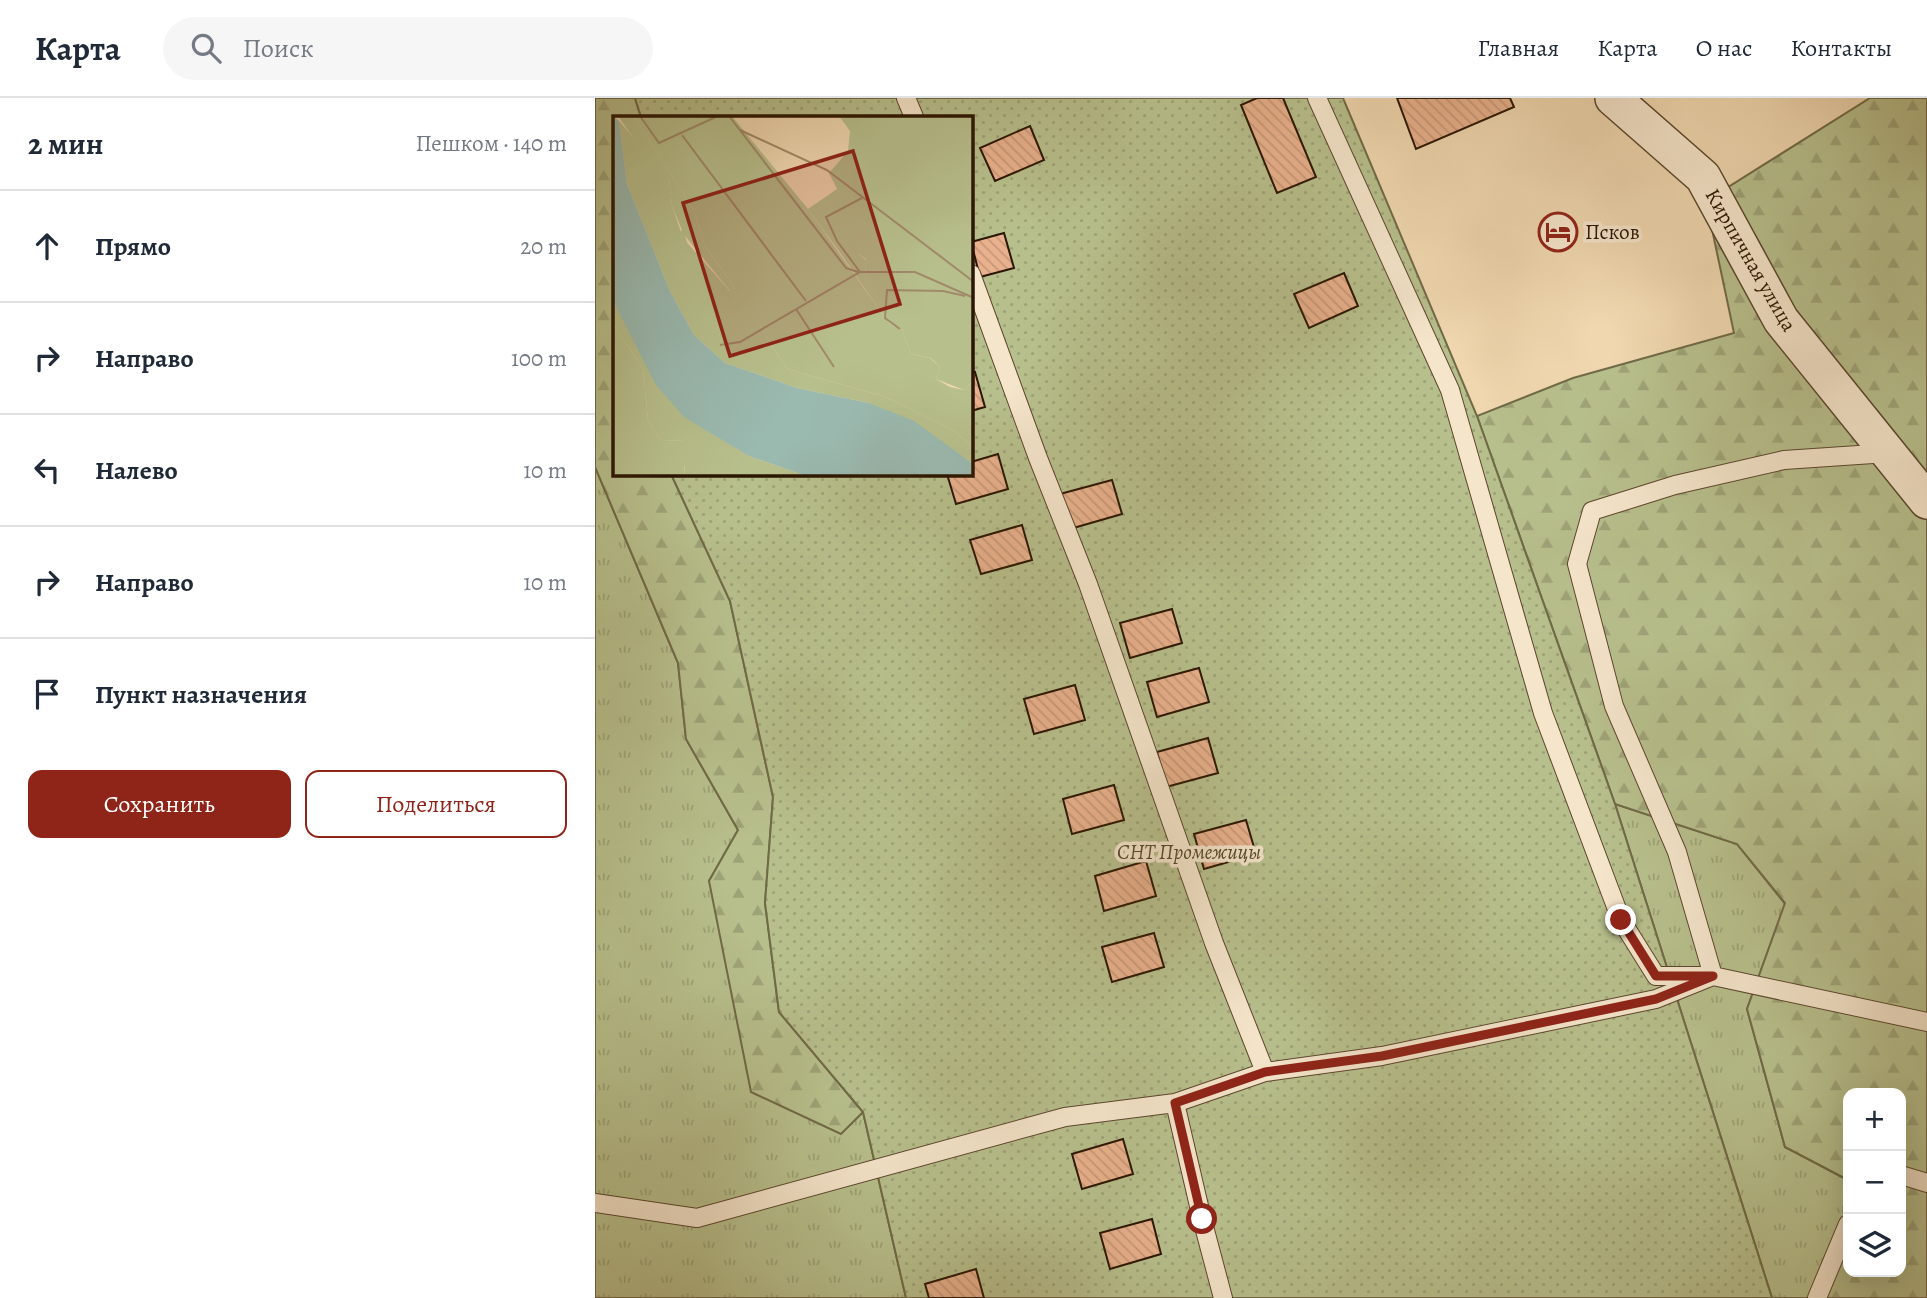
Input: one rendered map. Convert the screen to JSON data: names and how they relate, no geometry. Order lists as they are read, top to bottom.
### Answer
{
  "streets": {
    "street": ["Кирпичная улица"]
  },
  "parks": ["СНТ Промежицы"],
  "places": {
    "hotel": ["Псков"]
  },
  "page": {
    "header": "Карта",
    "search": "Поиск",
    "nav": [
      "Главная",
      "Карта",
      "О нас",
      "Контакты"
    ],
    "heading": ["2 мин", "Пешком · 140 m"],
    "list": [
      ["Прямо", "20 m"],
      ["Направо", "100 m"],
      ["Налево", "10 m"],
      ["Направо", "10 m"],
      "Пункт назначения"
    ],
    "buttons": ["Сохранить", "Поделиться"],
    "map_buttons": ["+", "−"]
  }
}
